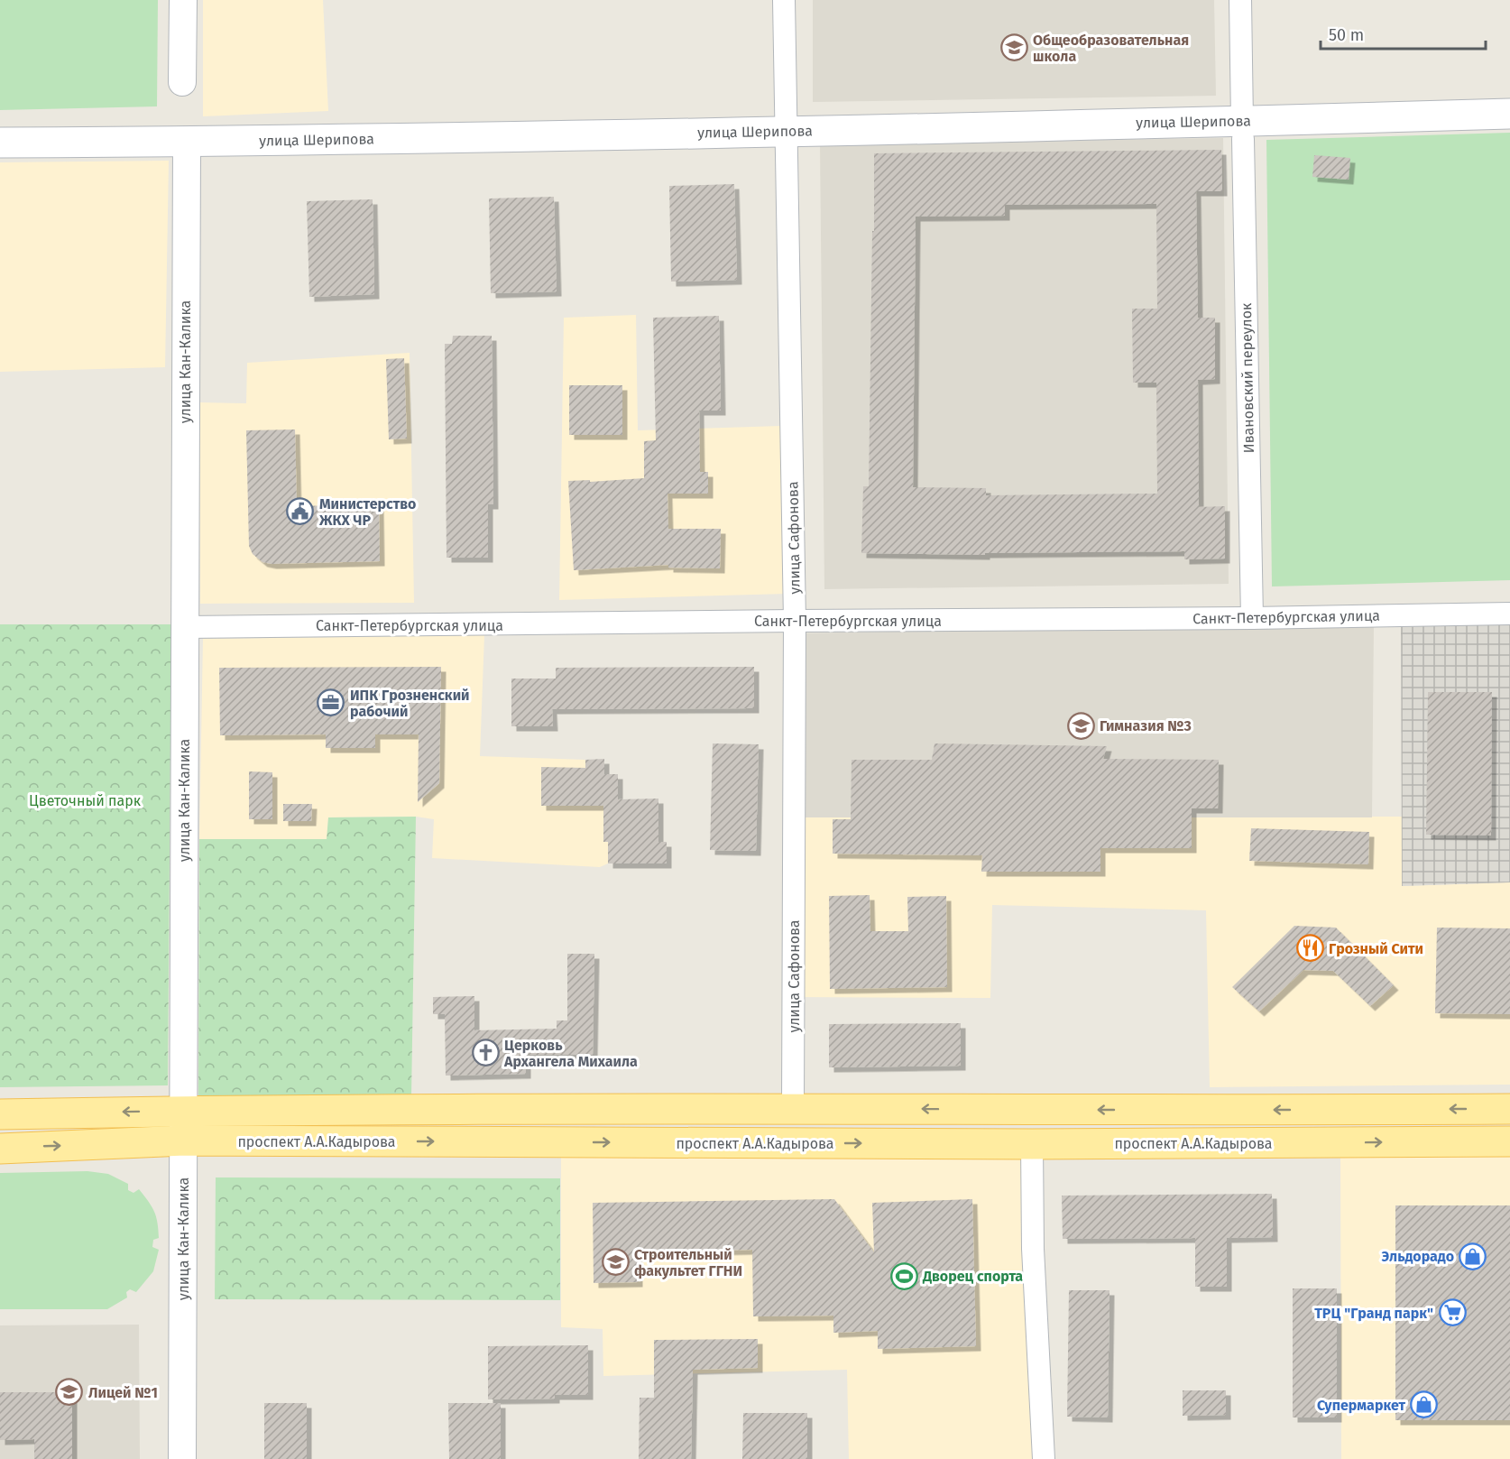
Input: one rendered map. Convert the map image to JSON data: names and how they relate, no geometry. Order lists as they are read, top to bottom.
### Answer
{
  "streets": {
    "main road": ["улица Шерипова", "проспект А.А.Кадырова"],
    "street": [
      "улица Кан-Калика",
      "Ивановский переулок",
      "улица Сафонова",
      "Санкт-Петербургская улица"
    ]
  },
  "crossings": [
    ["улица Шерипова", "улица Кан-Калика"],
    ["улица Шерипова", "Ивановский переулок"],
    ["улица Шерипова", "улица Сафонова"],
    ["улица Кан-Калика", "Санкт-Петербургская улица"],
    ["улица Кан-Калика", "проспект А.А.Кадырова"],
    ["Ивановский переулок", "Санкт-Петербургская улица"],
    ["улица Сафонова", "Санкт-Петербургская улица"]
  ],
  "parks": ["Цветочный парк"],
  "places": {
    "school or university": [
      "Общеобразовательная школа",
      "Гимназия №3",
      "Строительный факультет ГГНИ",
      "Лицей №1"
    ],
    "public building": ["Министерство ЖКХ ЧР"],
    "office": ["ИПК Грозненский рабочий"],
    "restaurant": ["Грозный Сити"],
    "church": ["Церковь Архангела Михаила"],
    "shop": ["Эльдорадо", "Супермаркет"],
    "sports": ["Дворец спорта"],
    "supermarket": ["ТРЦ \"Гранд парк\""]
  },
  "scale_bar": "50 m"
}
